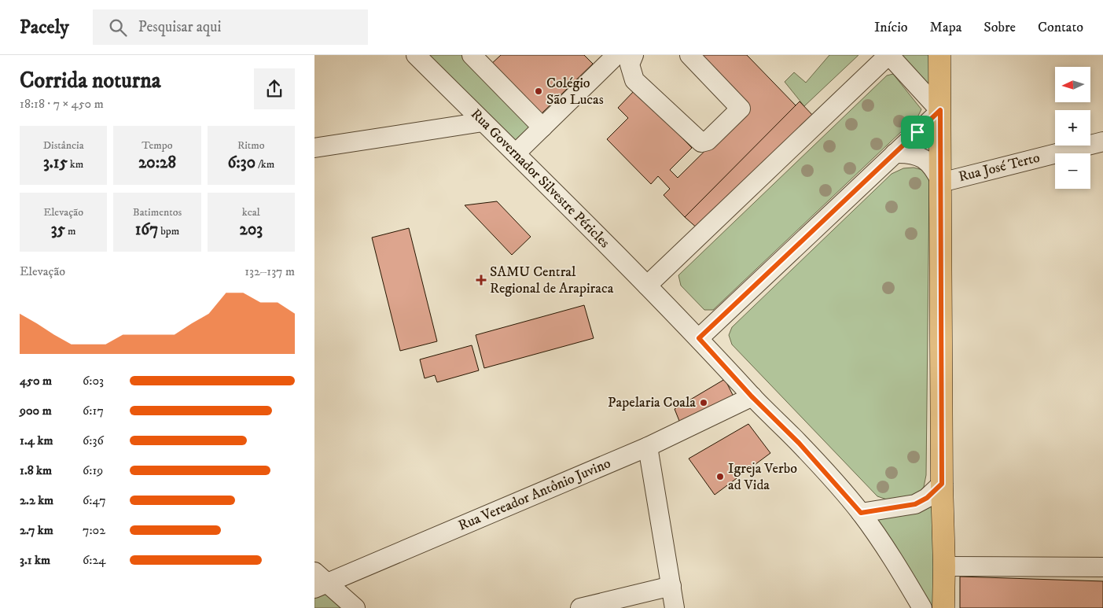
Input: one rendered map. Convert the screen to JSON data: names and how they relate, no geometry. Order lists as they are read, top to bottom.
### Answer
{
  "streets": {
    "street": ["Rua José Terto", "Rua Governador Silvestre Péricles", "Rua Vereador Antônio Juvino"]
  },
  "crossings": [
    ["Rua Governador Silvestre Péricles", "Rua Vereador Antônio Juvino"]
  ],
  "places": {
    "other": ["Colégio São Lucas", "Papelaria Coala", "Igreja Verbo ad Vida"],
    "health": ["SAMU Central Regional de Arapiraca"]
  },
  "north": "left",
  "page": {
    "header": "Pacely",
    "search": "Pesquisar aqui",
    "nav": [
      "Início",
      "Mapa",
      "Sobre",
      "Contato"
    ],
    "heading": ["Corrida noturna", "18:18 · 7 × 450 m"],
    "map_buttons": ["+", "−"],
    "stats": [
      ["Distância", "3.15 km"],
      ["Tempo", "20:28"],
      ["Ritmo", "6:30 /km"],
      ["Elevação", "35 m"],
      ["Batimentos", "167 bpm"],
      ["kcal", "203"]
    ],
    "chart": ["Elevação", "132–137 m"],
    "list": [
      {
        "name": "450 m",
        "note": "6:03"
      },
      {
        "name": "900 m",
        "note": "6:17"
      },
      {
        "name": "1.4 km",
        "note": "6:36"
      },
      {
        "name": "1.8 km",
        "note": "6:19"
      },
      {
        "name": "2.2 km",
        "note": "6:47"
      },
      {
        "name": "2.7 km",
        "note": "7:02"
      },
      {
        "name": "3.1 km",
        "note": "6:24"
      }
    ]
  }
}
